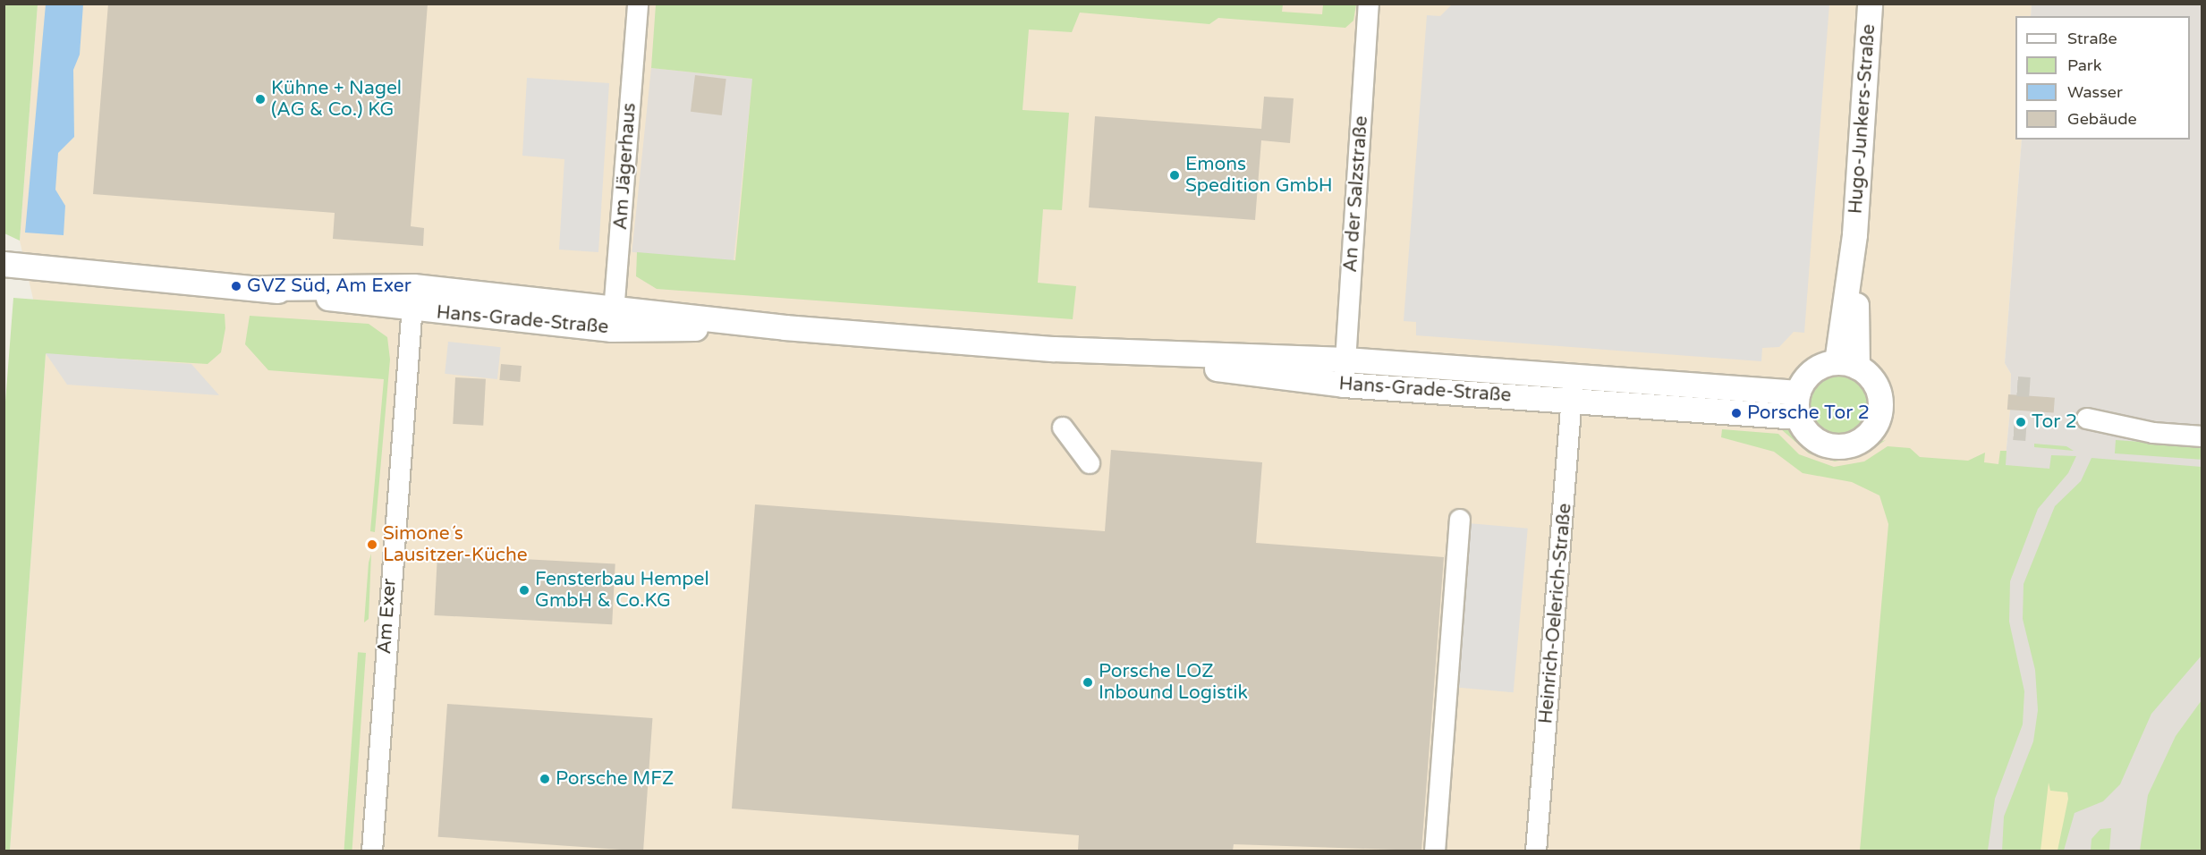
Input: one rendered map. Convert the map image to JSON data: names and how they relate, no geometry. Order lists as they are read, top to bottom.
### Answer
{
  "streets": {
    "street": [
      "Hugo-Junkers-Straße",
      "Am Jägerhaus",
      "An der Salzstraße",
      "Hans-Grade-Straße",
      "Heinrich-Oelerich-Straße",
      "Am Exer"
    ]
  },
  "crossings": [
    ["Hugo-Junkers-Straße", "Hans-Grade-Straße"],
    ["Am Jägerhaus", "Hans-Grade-Straße"],
    ["An der Salzstraße", "Hans-Grade-Straße"],
    ["Hans-Grade-Straße", "Heinrich-Oelerich-Straße"],
    ["Hans-Grade-Straße", "Am Exer"]
  ],
  "places": [
    "Kühne + Nagel (AG & Co.) KG",
    "Emons Spedition GmbH",
    "GVZ Süd, Am Exer",
    "Porsche Tor 2",
    "Tor 2",
    "Simone´s Lausitzer-Küche",
    "Fensterbau Hempel GmbH & Co.KG",
    "Porsche LOZ Inbound Logistik",
    "Porsche MFZ"
  ],
  "legend": [
    "Straße",
    "Park",
    "Wasser",
    "Gebäude"
  ]
}
